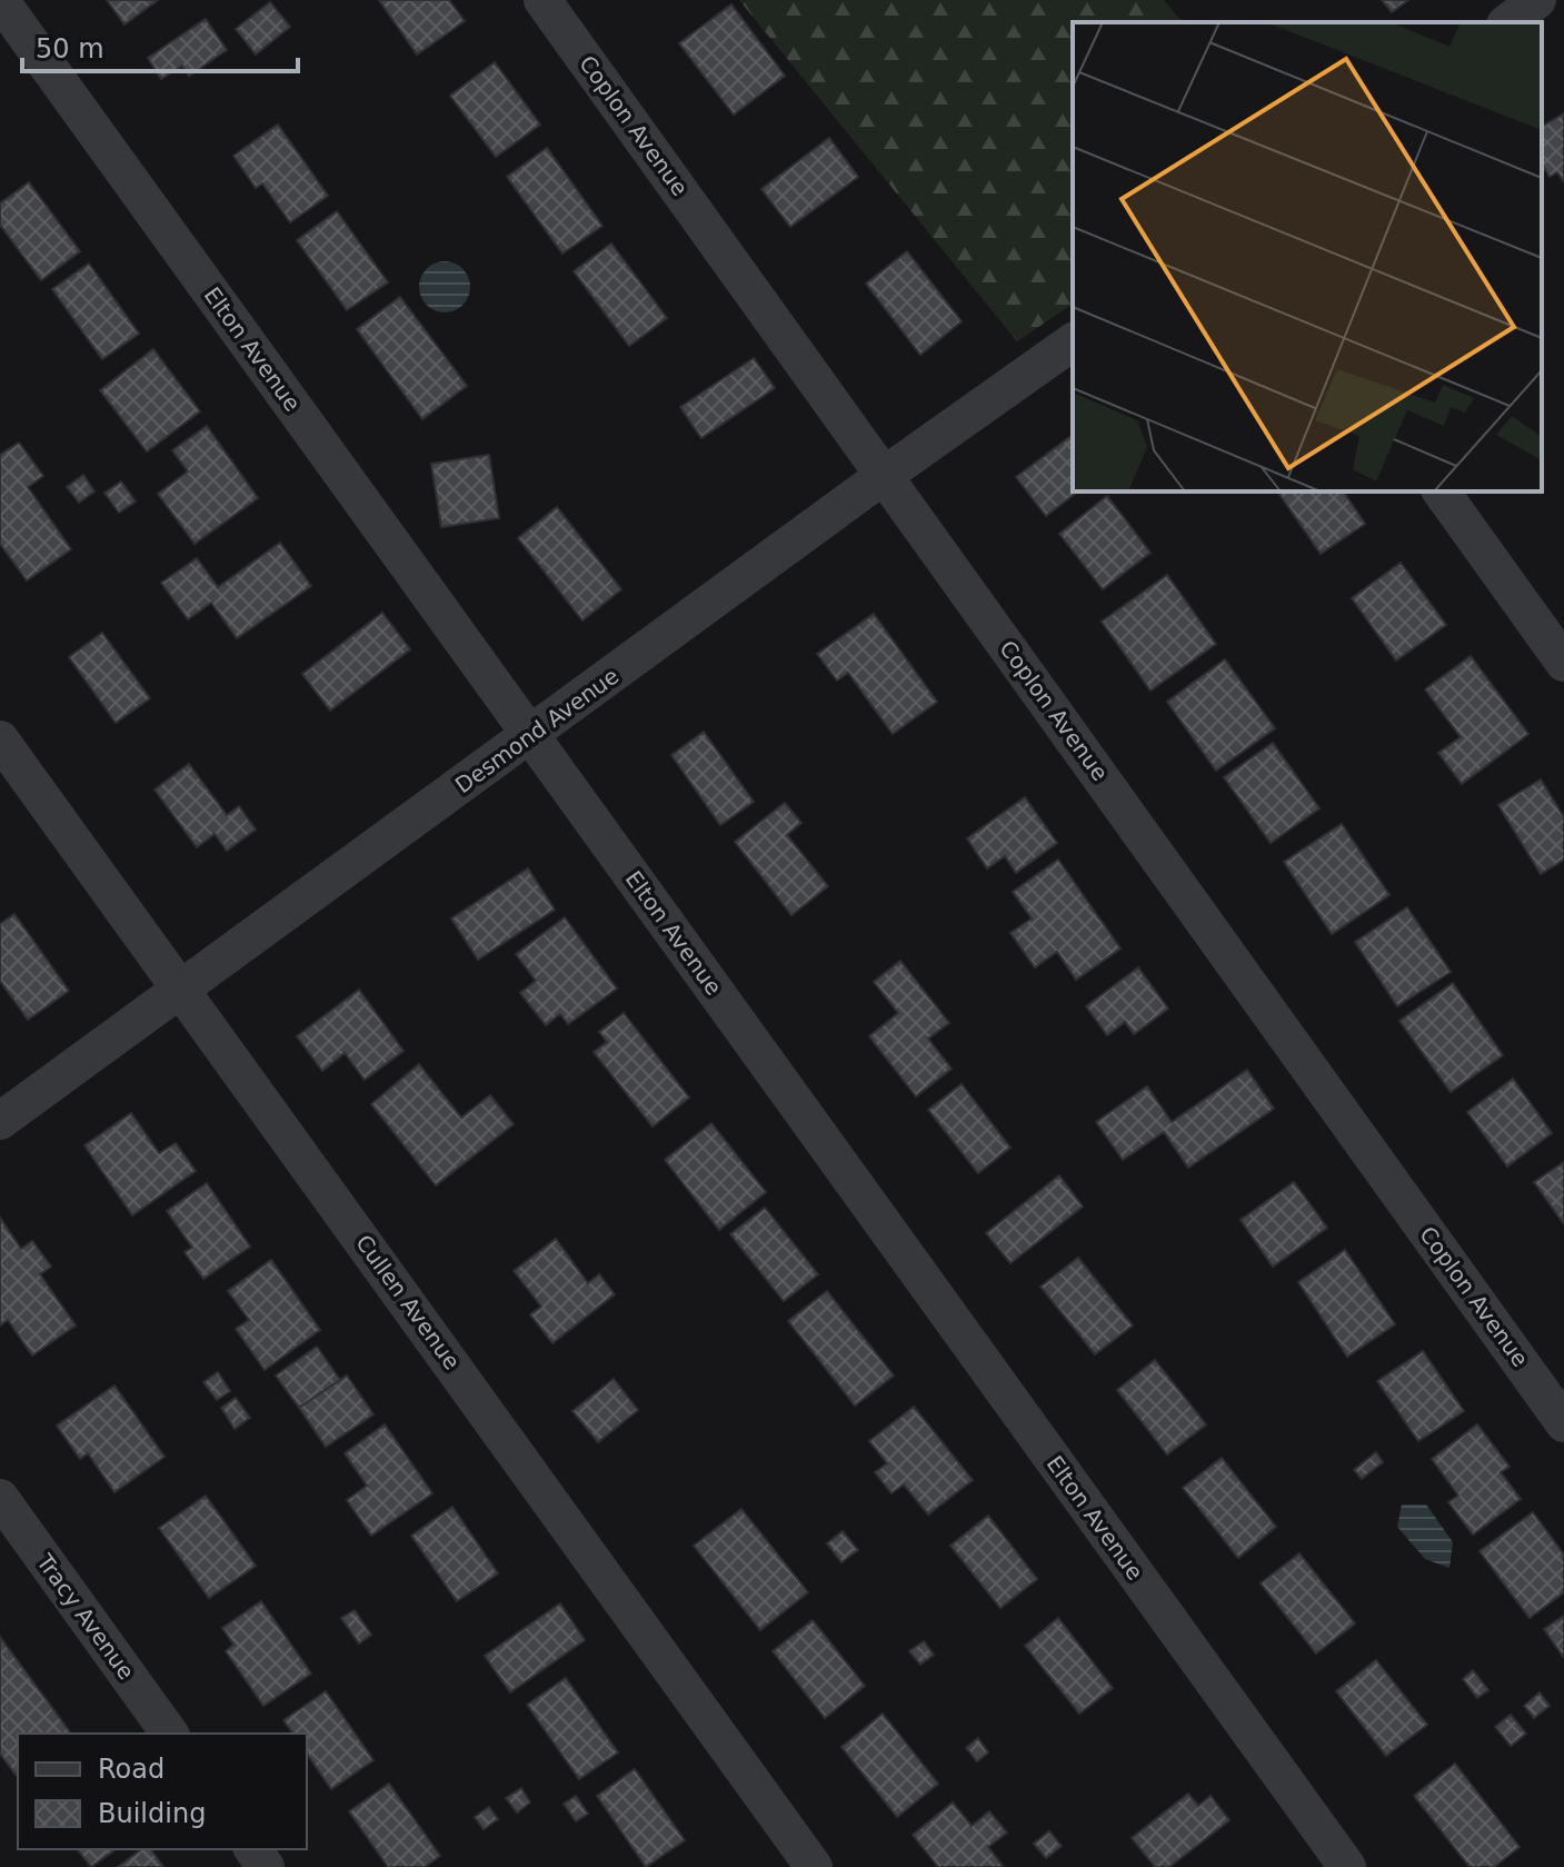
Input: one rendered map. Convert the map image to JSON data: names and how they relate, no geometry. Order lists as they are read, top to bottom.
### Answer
{
  "streets": {
    "street": [
      "Coplon Avenue",
      "Elton Avenue",
      "Desmond Avenue",
      "Cullen Avenue",
      "Tracy Avenue"
    ]
  },
  "crossings": [
    ["Coplon Avenue", "Desmond Avenue"],
    ["Elton Avenue", "Desmond Avenue"],
    ["Desmond Avenue", "Cullen Avenue"]
  ],
  "legend": ["Road", "Building"],
  "scale_bar": "50 m"
}
